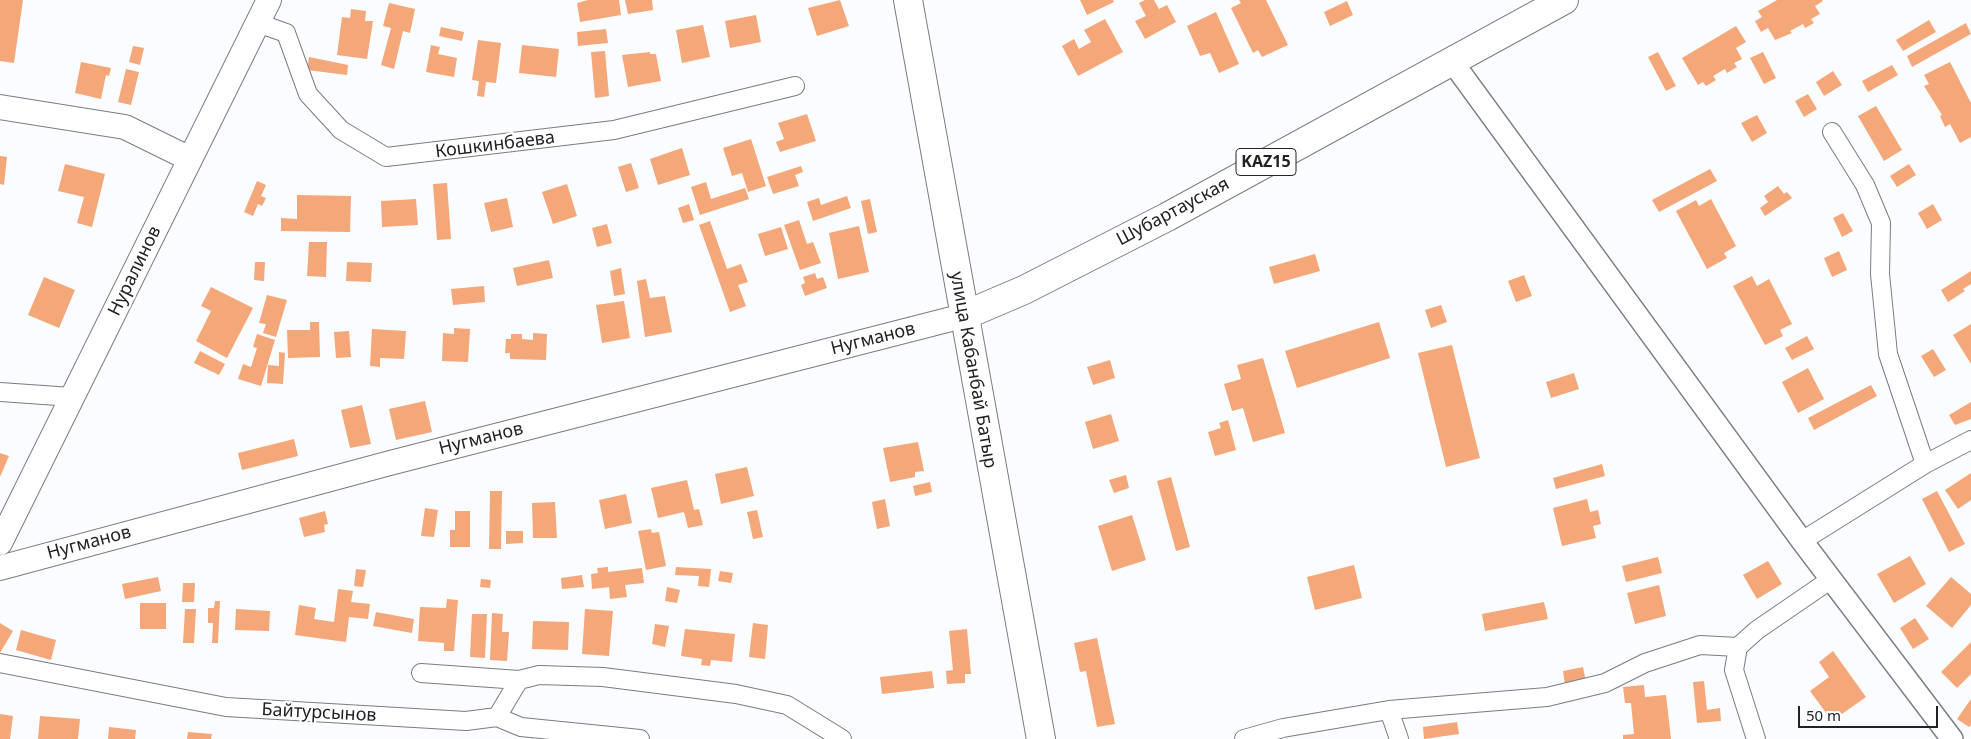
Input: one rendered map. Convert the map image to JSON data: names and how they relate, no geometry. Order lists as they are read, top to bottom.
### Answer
{
  "streets": {
    "main road": [
      "KAZ15",
      "Шубартауская",
      "Нуралинов",
      "Нугманов",
      "улица Кабанбай Батыр"
    ],
    "street": ["Кошкинбаева", "Байтурсынов"]
  },
  "crossings": [
    ["Кошкинбаева", "Нуралинов"],
    ["Шубартауская", "Нугманов"],
    ["Шубартауская", "улица Кабанбай Батыр"],
    ["Нугманов", "улица Кабанбай Батыр"]
  ],
  "scale_bar": "50 m"
}
